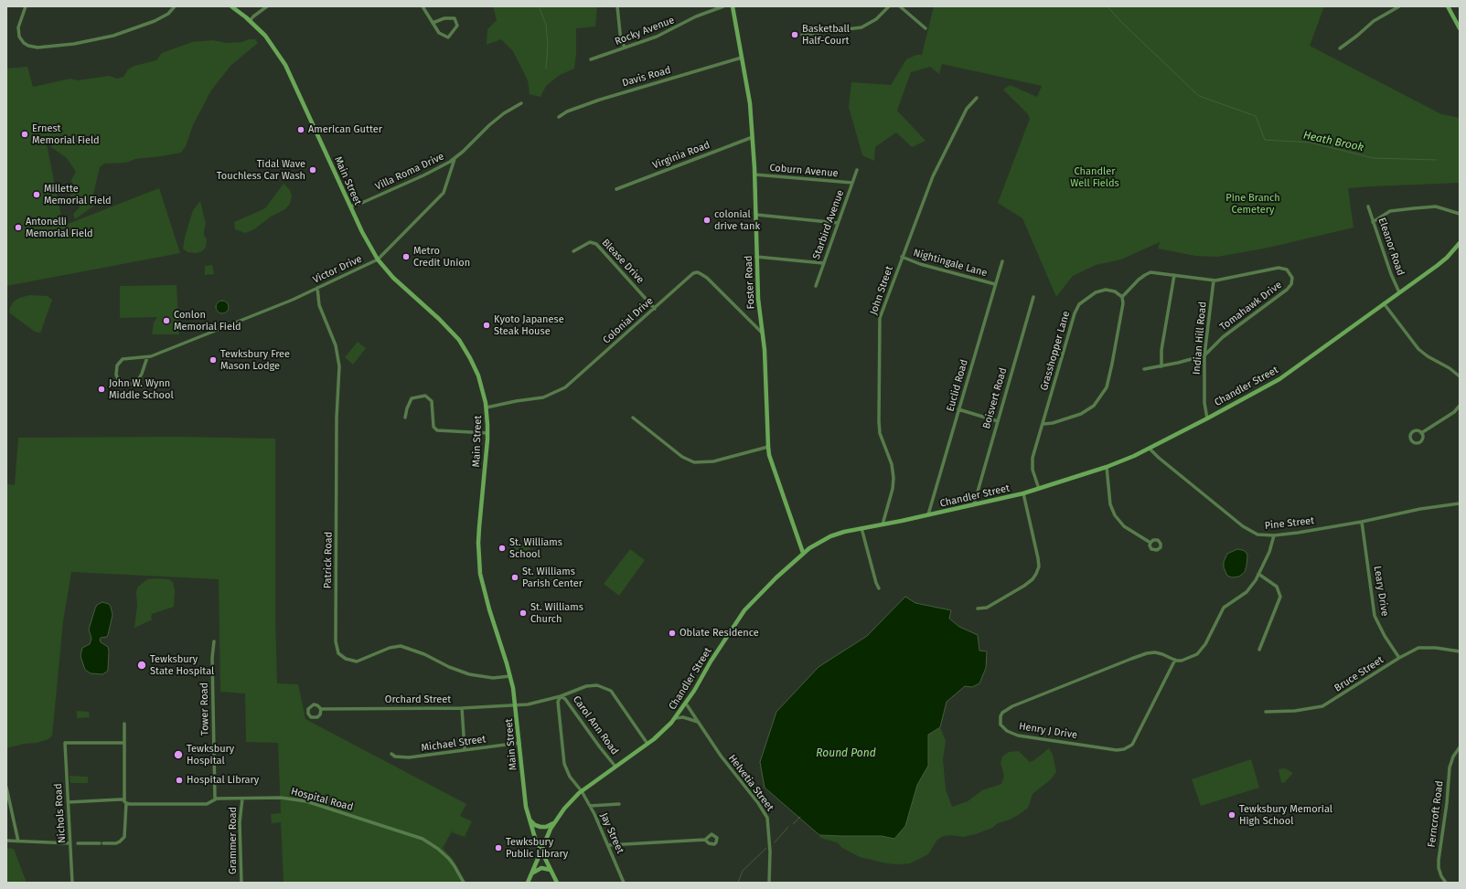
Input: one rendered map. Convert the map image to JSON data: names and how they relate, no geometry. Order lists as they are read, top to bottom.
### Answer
{
  "streets": {
    "main road": ["Main Street", "Foster Road", "Chandler Street"],
    "street": [
      "Rocky Avenue",
      "Davis Road",
      "Virginia Road",
      "Coburn Avenue",
      "Villa Roma Drive",
      "Starbird Avenue",
      "Eleanor Road",
      "Blease Drive",
      "Nightingale Lane",
      "Victor Drive",
      "John Street",
      "Tomahawk Drive",
      "Colonial Drive",
      "Indian Hill Road",
      "Grasshopper Lane",
      "Euclid Road",
      "Boisvert Road",
      "Pine Street",
      "Patrick Road",
      "Leary Drive",
      "Bruce Street",
      "Orchard Street",
      "Tower Road",
      "Carol Ann Road",
      "Henry J Drive",
      "Michael Street",
      "Helvetia Street",
      "Hospital Road",
      "Nichols Road",
      "Ferncroft Road",
      "Jay Street",
      "Grammer Road"
    ]
  },
  "crossings": [
    ["Davis Road", "Foster Road"],
    ["Virginia Road", "Foster Road"],
    ["Coburn Avenue", "Starbird Avenue"],
    ["Coburn Avenue", "Foster Road"],
    ["Villa Roma Drive", "Main Street"],
    ["Villa Roma Drive", "Victor Drive"],
    ["Main Street", "Victor Drive"],
    ["Main Street", "Colonial Drive"],
    ["Main Street", "Chandler Street"],
    ["Main Street", "Patrick Road"],
    ["Main Street", "Orchard Street"],
    ["Main Street", "Michael Street"],
    ["Eleanor Road", "Chandler Street"],
    ["Blease Drive", "Colonial Drive"],
    ["Nightingale Lane", "John Street"],
    ["Nightingale Lane", "Euclid Road"],
    ["Victor Drive", "Patrick Road"],
    ["Foster Road", "Colonial Drive"],
    ["Foster Road", "Chandler Street"],
    ["John Street", "Chandler Street"],
    ["Tomahawk Drive", "Indian Hill Road"],
    ["Tomahawk Drive", "Grasshopper Lane"],
    ["Indian Hill Road", "Chandler Street"],
    ["Grasshopper Lane", "Chandler Street"],
    ["Euclid Road", "Chandler Street"],
    ["Chandler Street", "Boisvert Road"],
    ["Chandler Street", "Pine Street"],
    ["Chandler Street", "Orchard Street"],
    ["Chandler Street", "Carol Ann Road"],
    ["Chandler Street", "Helvetia Street"],
    ["Chandler Street", "Jay Street"],
    ["Pine Street", "Leary Drive"],
    ["Leary Drive", "Bruce Street"],
    ["Orchard Street", "Carol Ann Road"],
    ["Orchard Street", "Jay Street"],
    ["Tower Road", "Hospital Road"],
    ["Carol Ann Road", "Jay Street"],
    ["Hospital Road", "Nichols Road"],
    ["Hospital Road", "Grammer Road"]
  ],
  "water": ["Heath Brook", "Round Pond"],
  "parks": ["Chandler Well Fields", "Pine Branch Cemetery"],
  "places": [
    "Basketball Half-Court",
    "American Gutter",
    "Ernest Memorial Field",
    "Tidal Wave Touchless Car Wash",
    "Millette Memorial Field",
    "colonial drive tank",
    "Antonelli Memorial Field",
    "Metro Credit Union",
    "Conlon Memorial Field",
    "Kyoto Japanese Steak House",
    "Tewksbury Free Mason Lodge",
    "John W. Wynn Middle School",
    "St. Williams School",
    "St. Williams Parish Center",
    "St. Williams Church",
    "Oblate Residence",
    "Tewksbury State Hospital",
    "Tewksbury Hospital",
    "Hospital Library",
    "Tewksbury Memorial High School",
    "Tewksbury Public Library"
  ]
}
